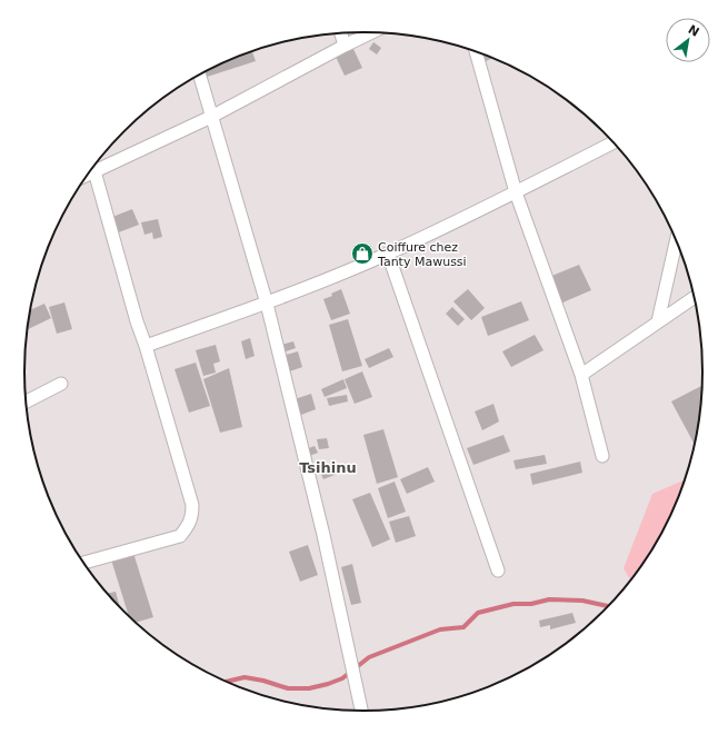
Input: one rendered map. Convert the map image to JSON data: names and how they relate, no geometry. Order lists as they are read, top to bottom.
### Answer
{
  "districts": ["Tsihinu"],
  "places": {
    "shop": ["Coiffure chez Tanty Mawussi"]
  },
  "north": "top right"
}
